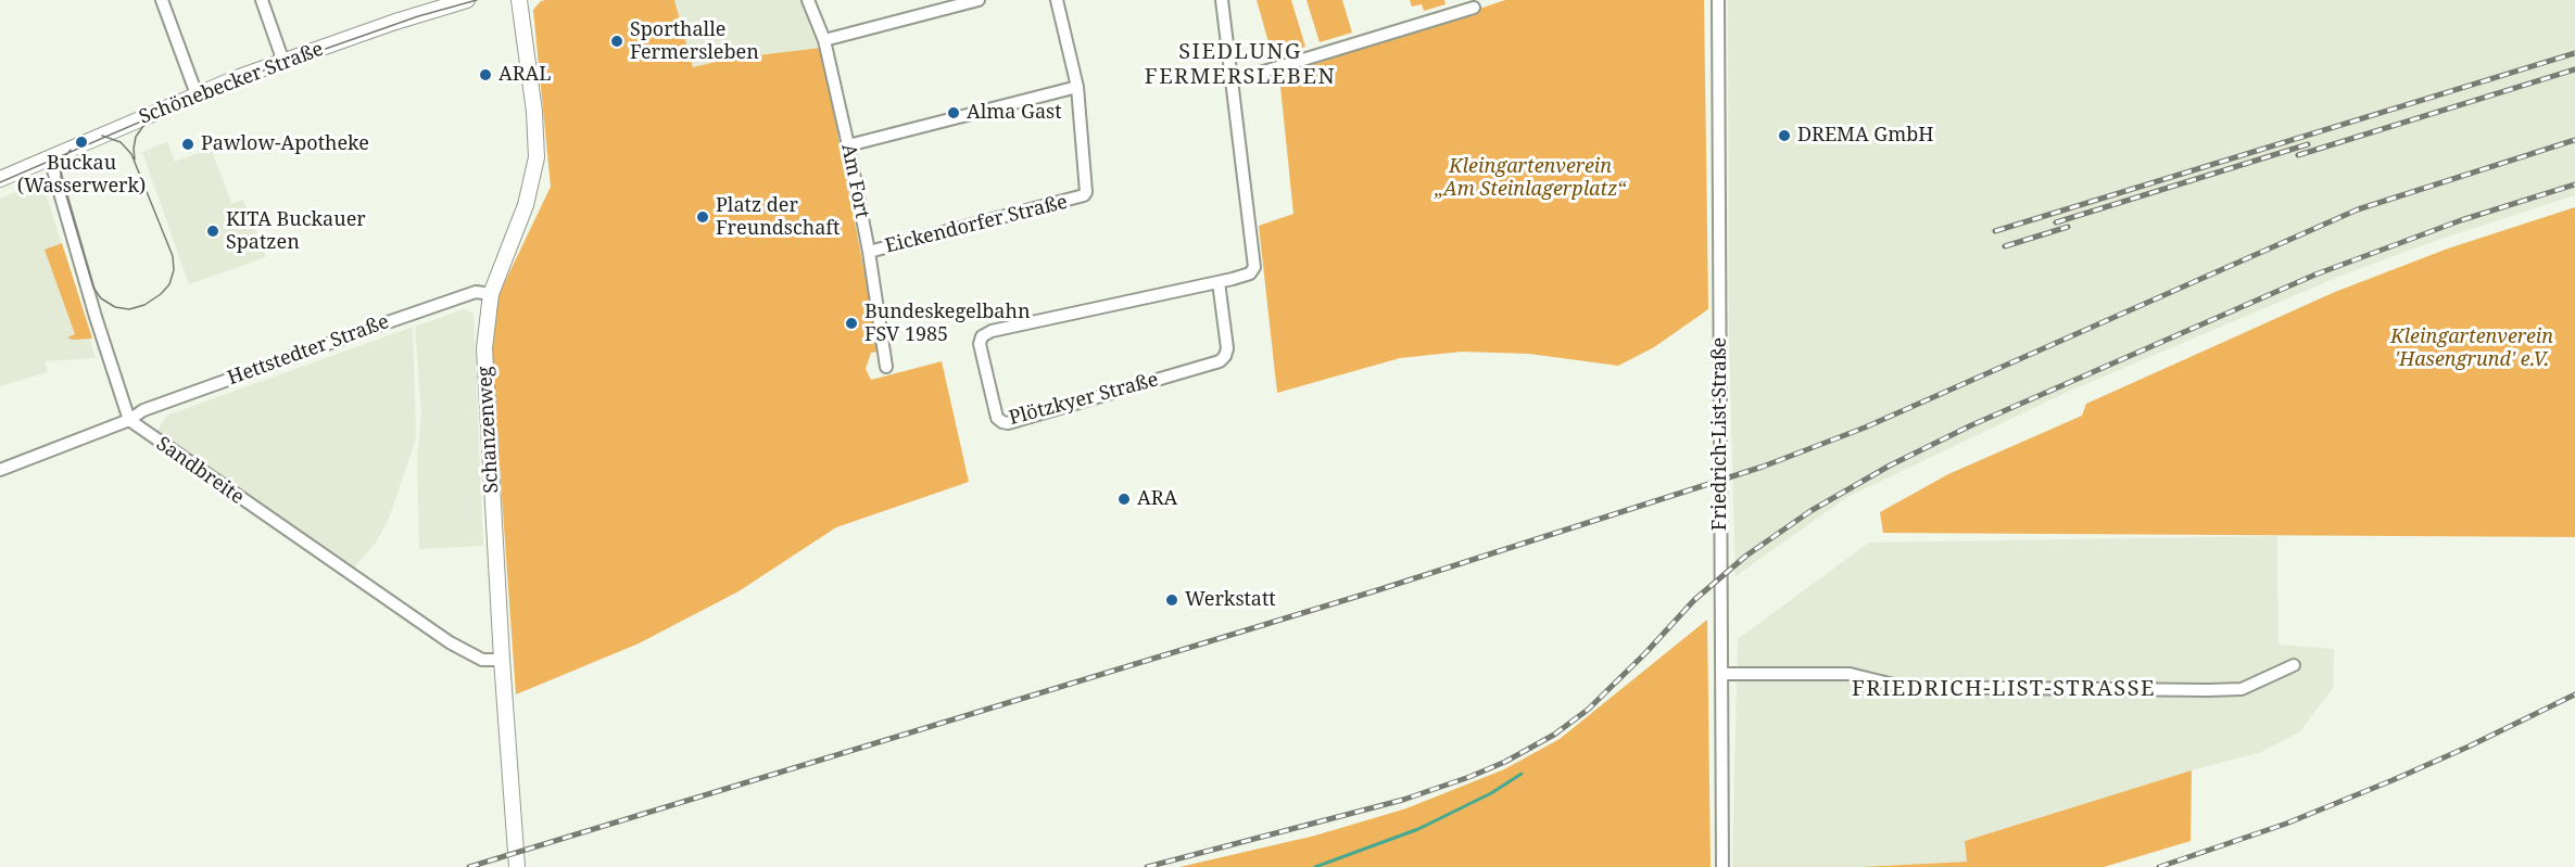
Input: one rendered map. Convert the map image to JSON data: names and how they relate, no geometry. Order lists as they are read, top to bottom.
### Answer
{
  "streets": {
    "main road": ["Schönebecker Straße", "Schanzenweg"],
    "street": [
      "Am Fort",
      "Eickendorfer Straße",
      "Hettstedter Straße",
      "Plötzkyer Straße",
      "Friedrich-List-Straße",
      "Sandbreite"
    ]
  },
  "crossings": [
    ["Am Fort", "Eickendorfer Straße"],
    ["Hettstedter Straße", "Schanzenweg"],
    ["Hettstedter Straße", "Sandbreite"],
    ["Schanzenweg", "Sandbreite"]
  ],
  "districts": ["SIEDLUNG FERMERSLEBEN", "FRIEDRICH-LIST-STRASSE"],
  "parks": ["Kleingartenverein „Am Steinlagerplatz“", "Kleingartenverein 'Hasengrund' e.V."],
  "places": [
    "Sporthalle Fermersleben",
    "ARAL",
    "Alma Gast",
    "DREMA GmbH",
    "Buckau (Wasserwerk)",
    "Pawlow-Apotheke",
    "Platz der Freundschaft",
    "KITA Buckauer Spatzen",
    "Bundeskegelbahn FSV 1985",
    "ARA",
    "Werkstatt"
  ]
}
